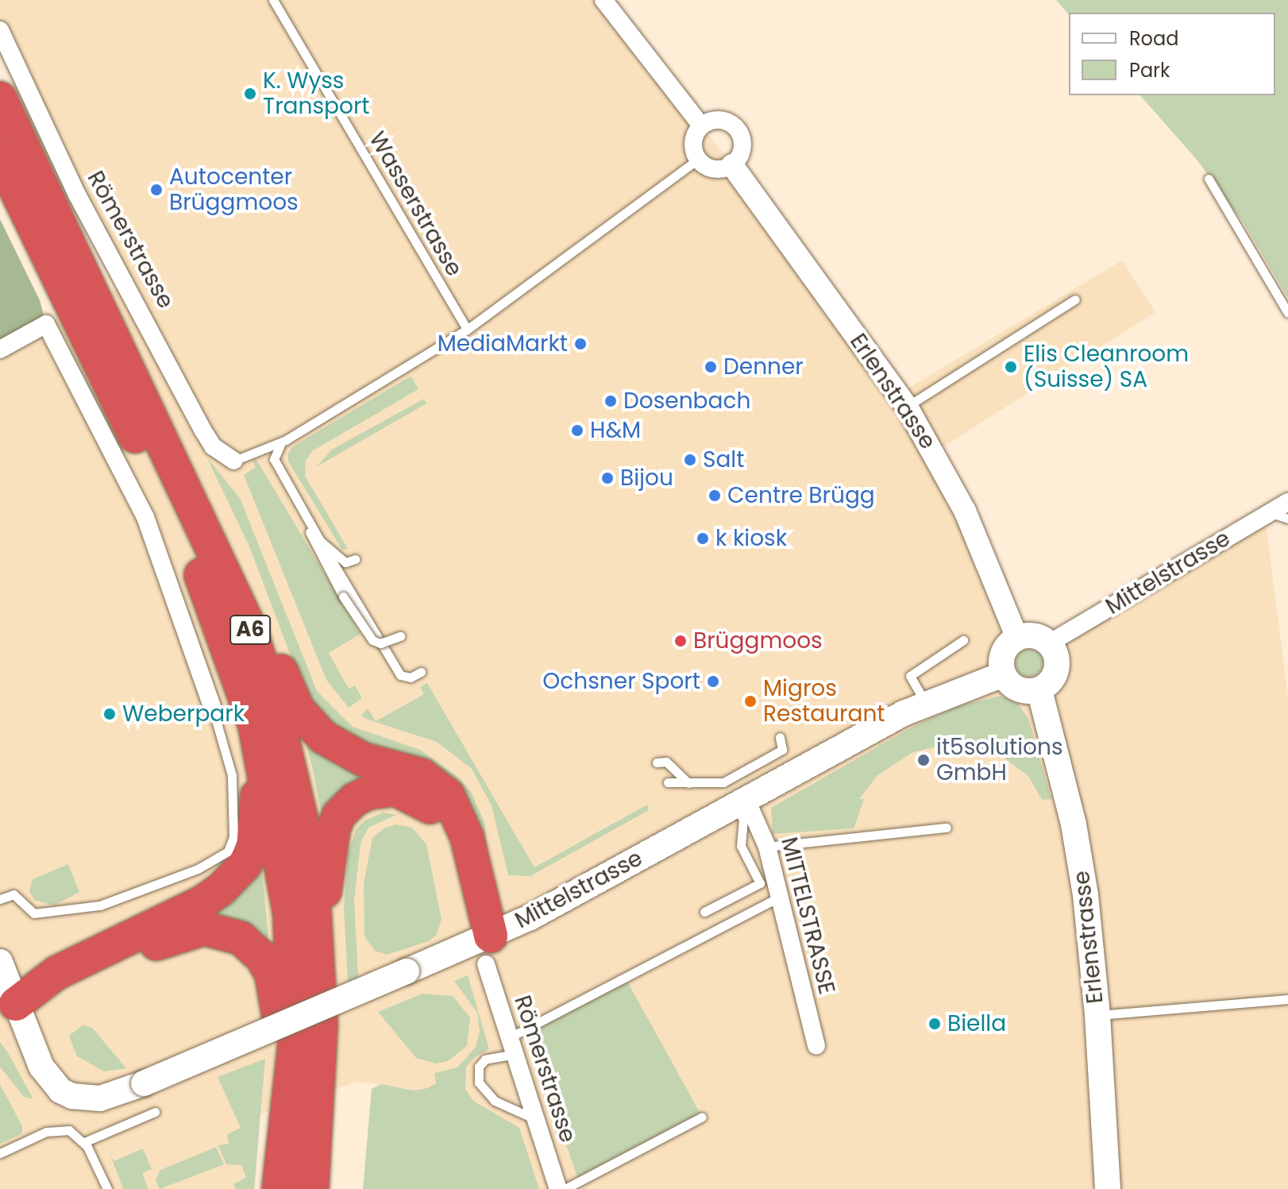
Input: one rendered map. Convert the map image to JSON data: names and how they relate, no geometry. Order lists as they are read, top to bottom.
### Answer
{
  "streets": {
    "highway": ["A6"],
    "main road": ["Erlenstrasse", "Mittelstrasse"],
    "street": ["Römerstrasse", "MITTELSTRASSE"],
    "lane": ["Wasserstrasse"]
  },
  "crossings": [
    ["Römerstrasse", "Mittelstrasse"],
    ["Erlenstrasse", "Mittelstrasse"],
    ["Mittelstrasse", "MITTELSTRASSE"]
  ],
  "places": [
    "K. Wyss Transport",
    "Autocenter Brüggmoos",
    "MediaMarkt",
    "Denner",
    "Elis Cleanroom (Suisse) SA",
    "Dosenbach",
    "H&M",
    "Salt",
    "Bijou",
    "Centre Brügg",
    "k kiosk",
    "Brüggmoos",
    "Ochsner Sport",
    "Migros Restaurant",
    "Weberpark",
    "it5solutions GmbH",
    "Biella"
  ],
  "legend": ["Road", "Park"]
}
